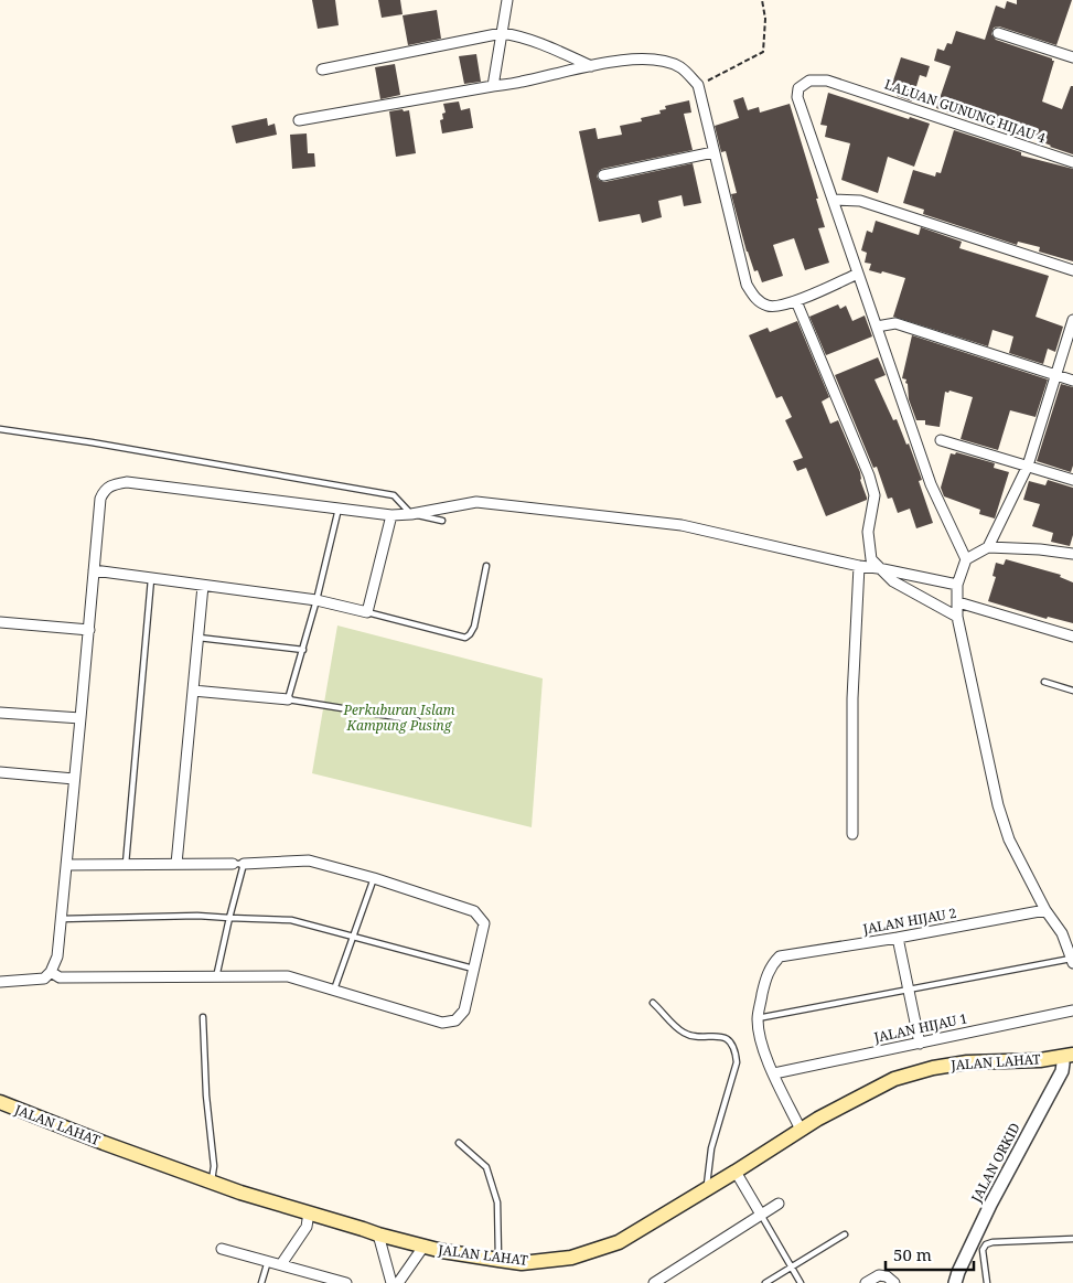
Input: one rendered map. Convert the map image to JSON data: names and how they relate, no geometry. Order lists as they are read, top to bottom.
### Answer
{
  "streets": {
    "main road": ["JALAN LAHAT"],
    "street": [
      "LALUAN GUNUNG HIJAU 4",
      "JALAN HIJAU 2",
      "JALAN HIJAU 1",
      "JALAN ORKID"
    ]
  },
  "crossings": [
    ["JALAN LAHAT", "JALAN ORKID"]
  ],
  "parks": ["Perkuburan Islam Kampung Pusing"],
  "scale_bar": "50 m"
}
